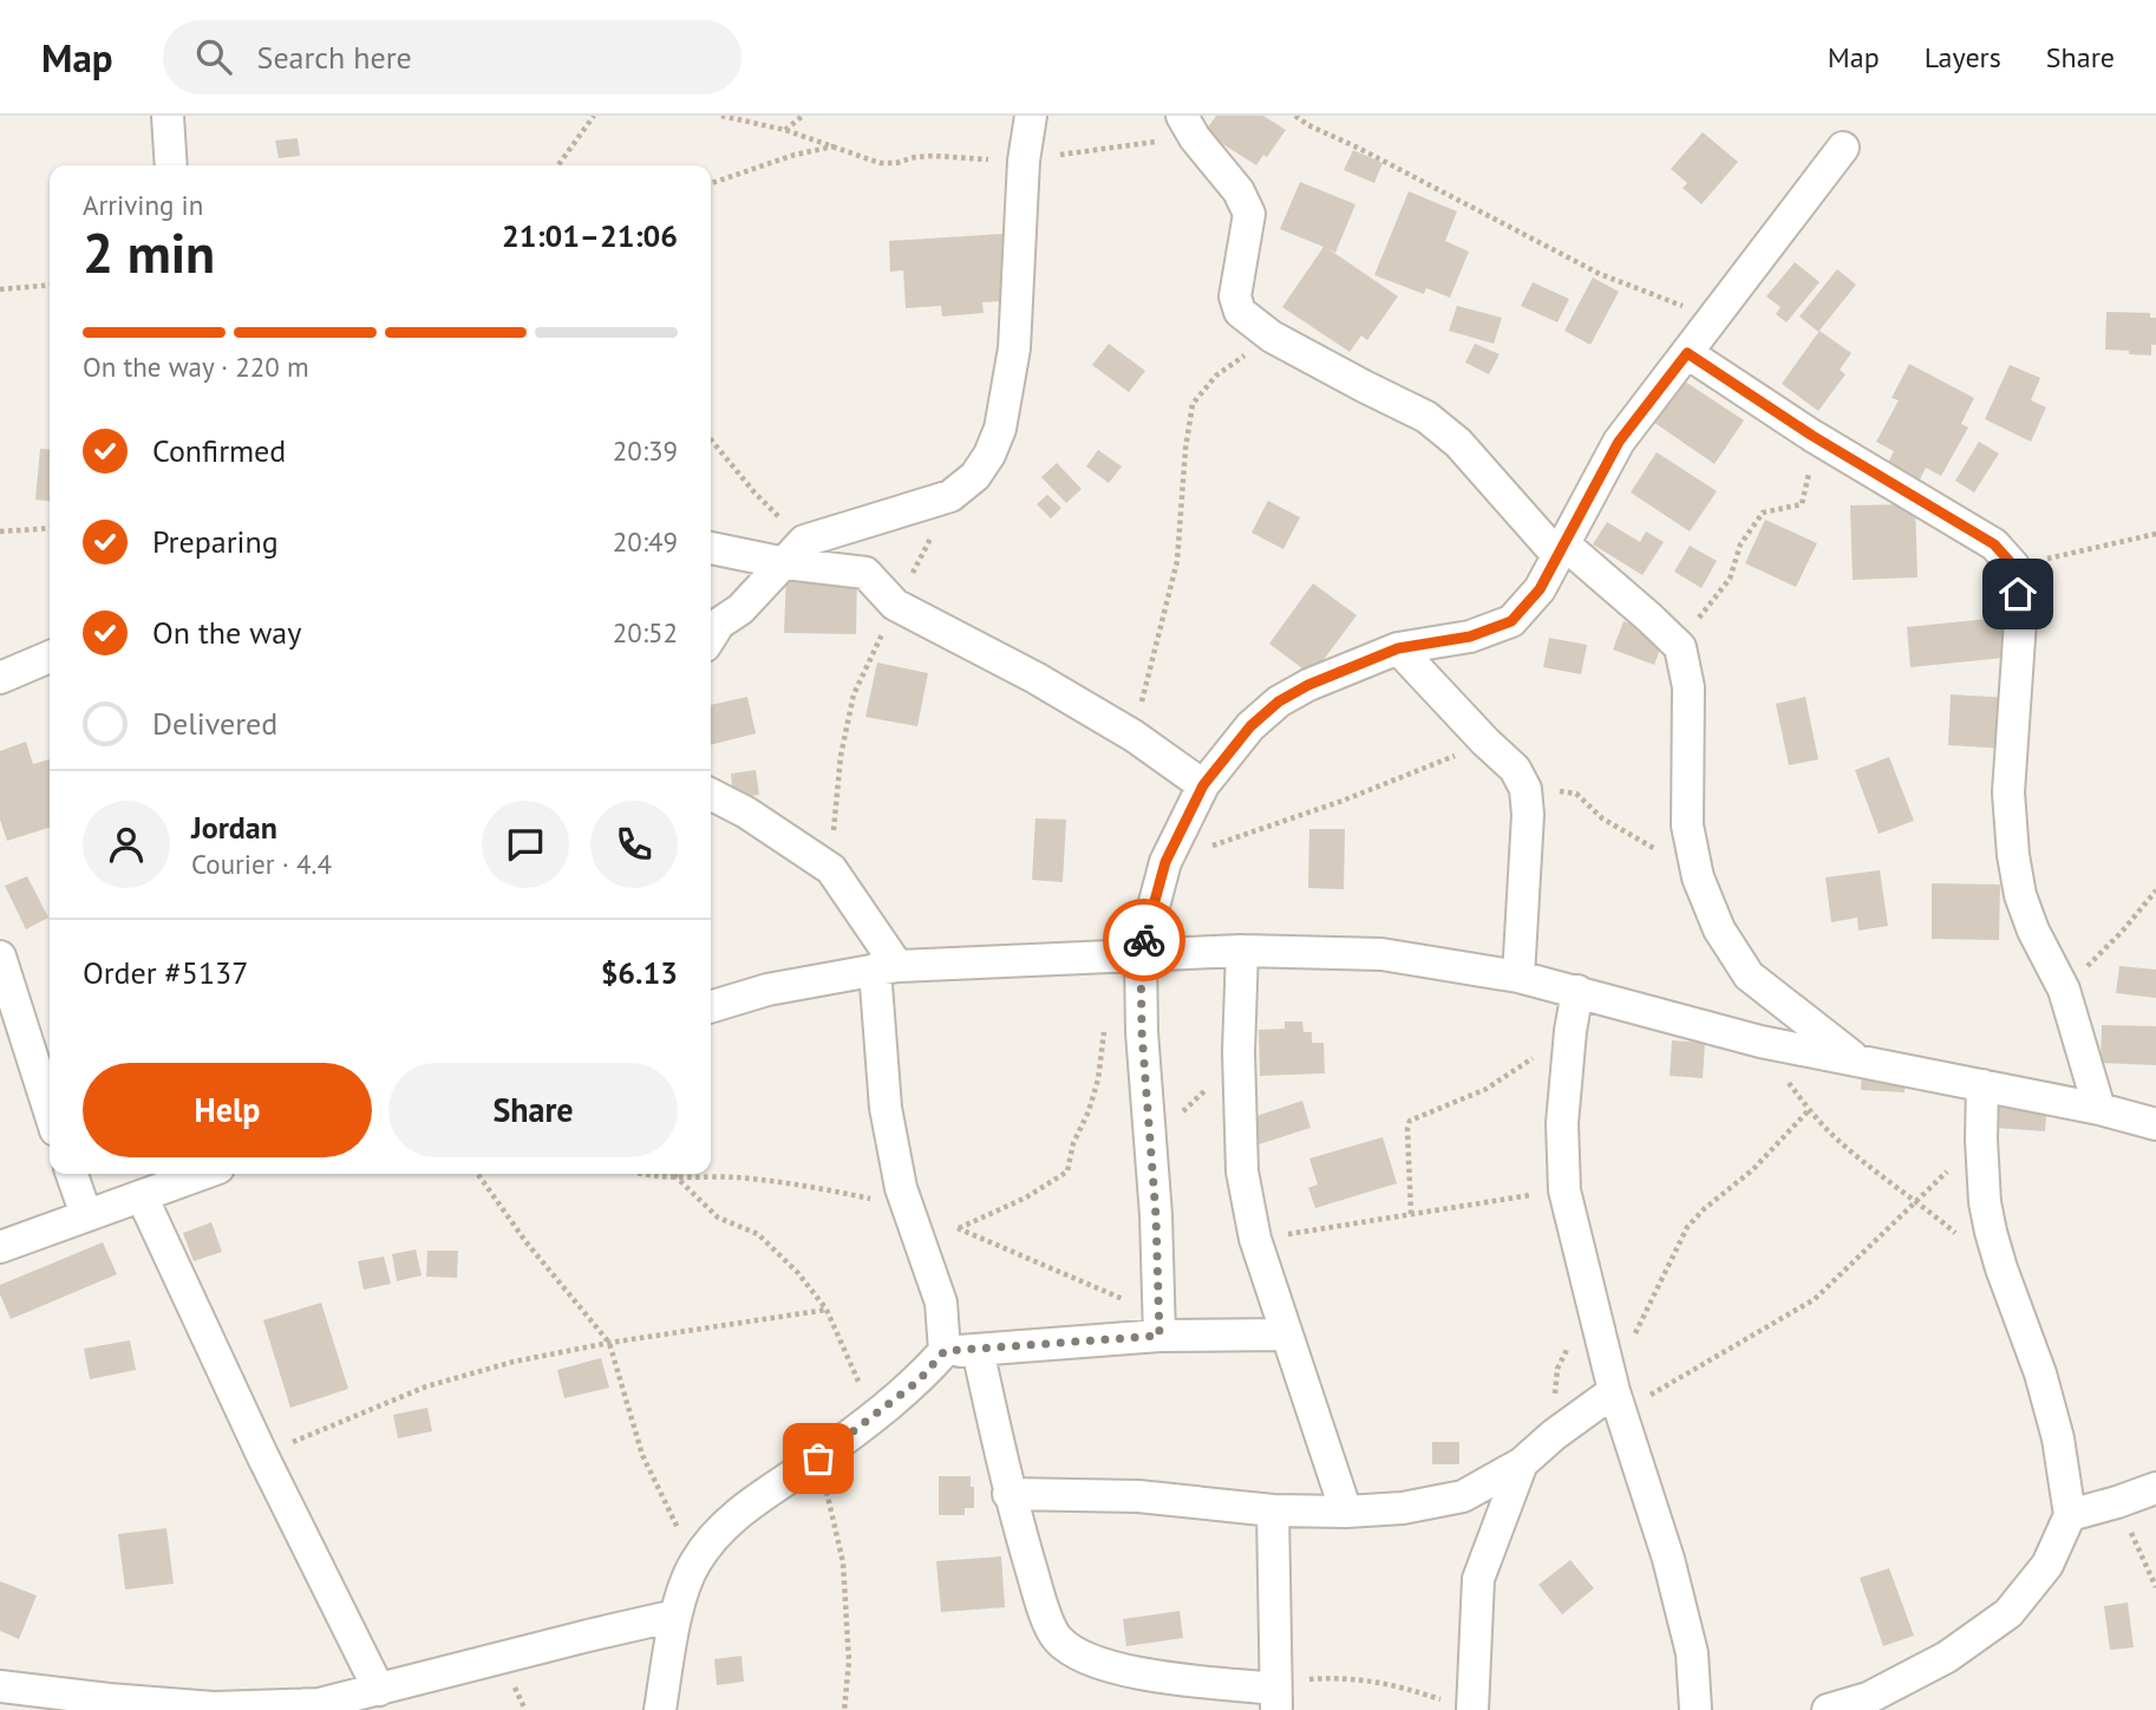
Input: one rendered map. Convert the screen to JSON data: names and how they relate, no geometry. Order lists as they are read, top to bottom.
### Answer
{
  "page": {
    "header": "Map",
    "search": "Search here",
    "nav": ["Map", "Layers", "Share"],
    "heading": ["2 min", "Arriving in", "21:01–21:06"],
    "panel": [
      "Jordan",
      "Courier · 4.4",
      "Order #5137",
      "$6.13"
    ],
    "bar": "On the way · 220 m",
    "list": [
      ["Confirmed", "20:39"],
      ["Preparing", "20:49"],
      ["On the way", "20:52"],
      "Delivered"
    ],
    "buttons": ["Help", "Share"]
  }
}
